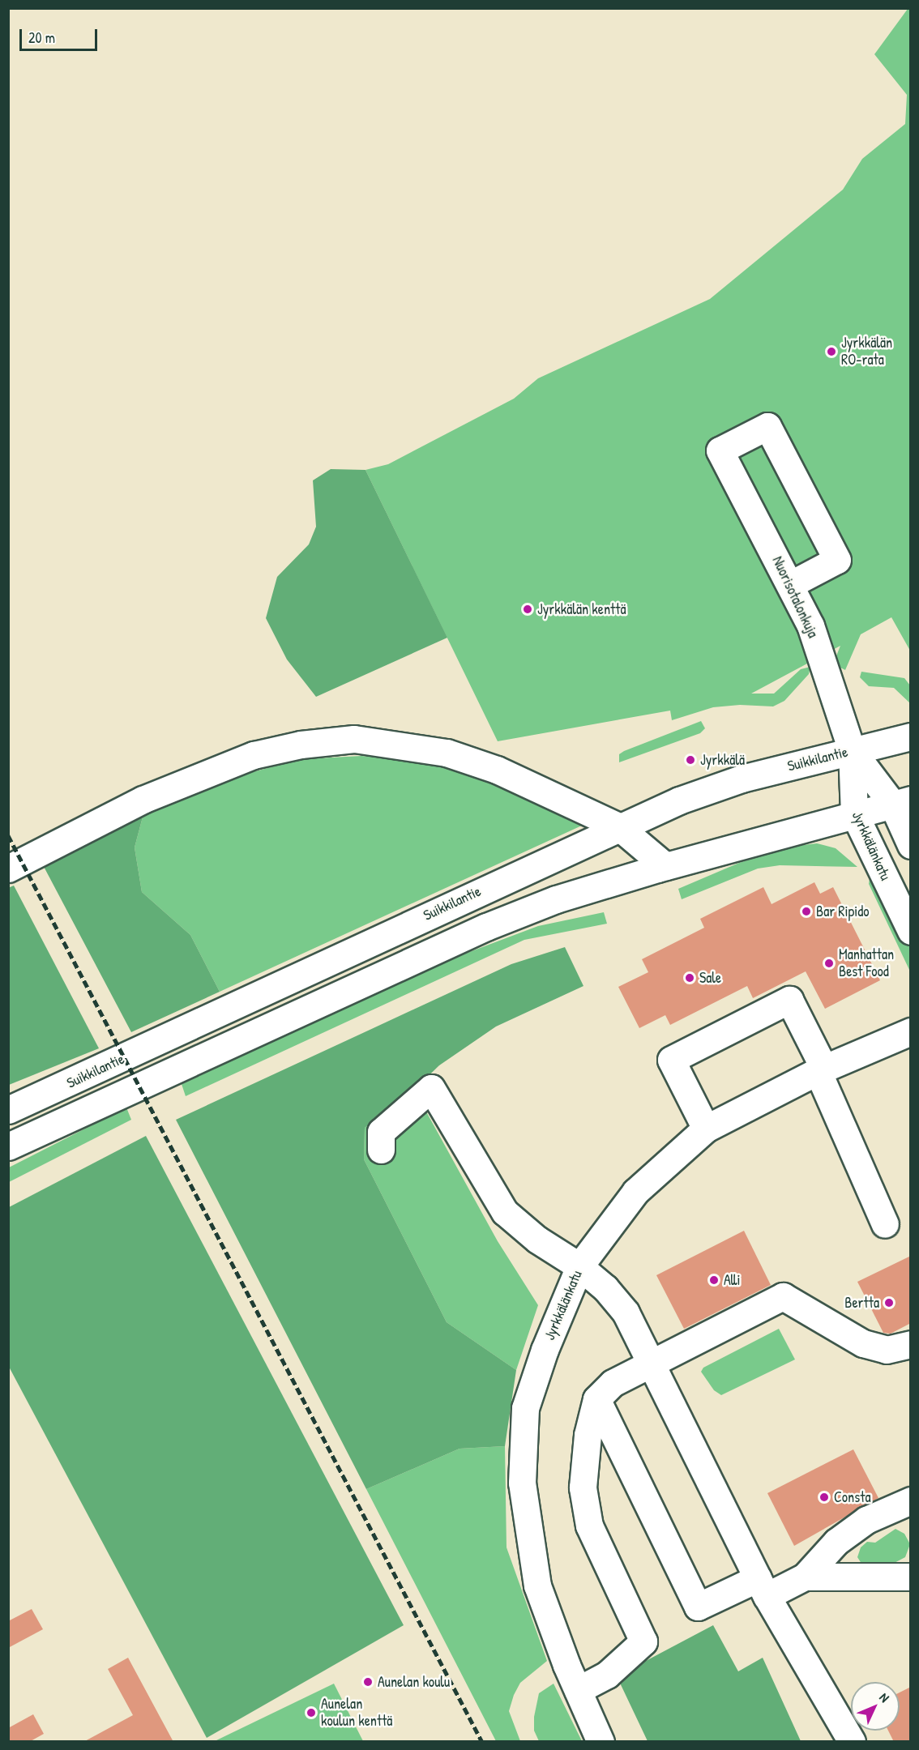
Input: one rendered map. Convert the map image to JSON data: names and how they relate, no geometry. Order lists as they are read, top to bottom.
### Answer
{
  "streets": {
    "main road": ["Nuorisotalonkuja", "Suikkilantie", "Jyrkkälänkatu"]
  },
  "crossings": [
    ["Nuorisotalonkuja", "Suikkilantie"],
    ["Nuorisotalonkuja", "Jyrkkälänkatu"],
    ["Suikkilantie", "Jyrkkälänkatu"]
  ],
  "places": [
    "Jyrkkälän RO-rata",
    "Jyrkkälän kenttä",
    "Jyrkkälä",
    "Bar Ripido",
    "Manhattan Best Food",
    "Sale",
    "Alli",
    "Bertta",
    "Consta",
    "Aunelan koulu",
    "Aunelan koulun kenttä"
  ],
  "scale_bar": "20 m",
  "north": "top right"
}
